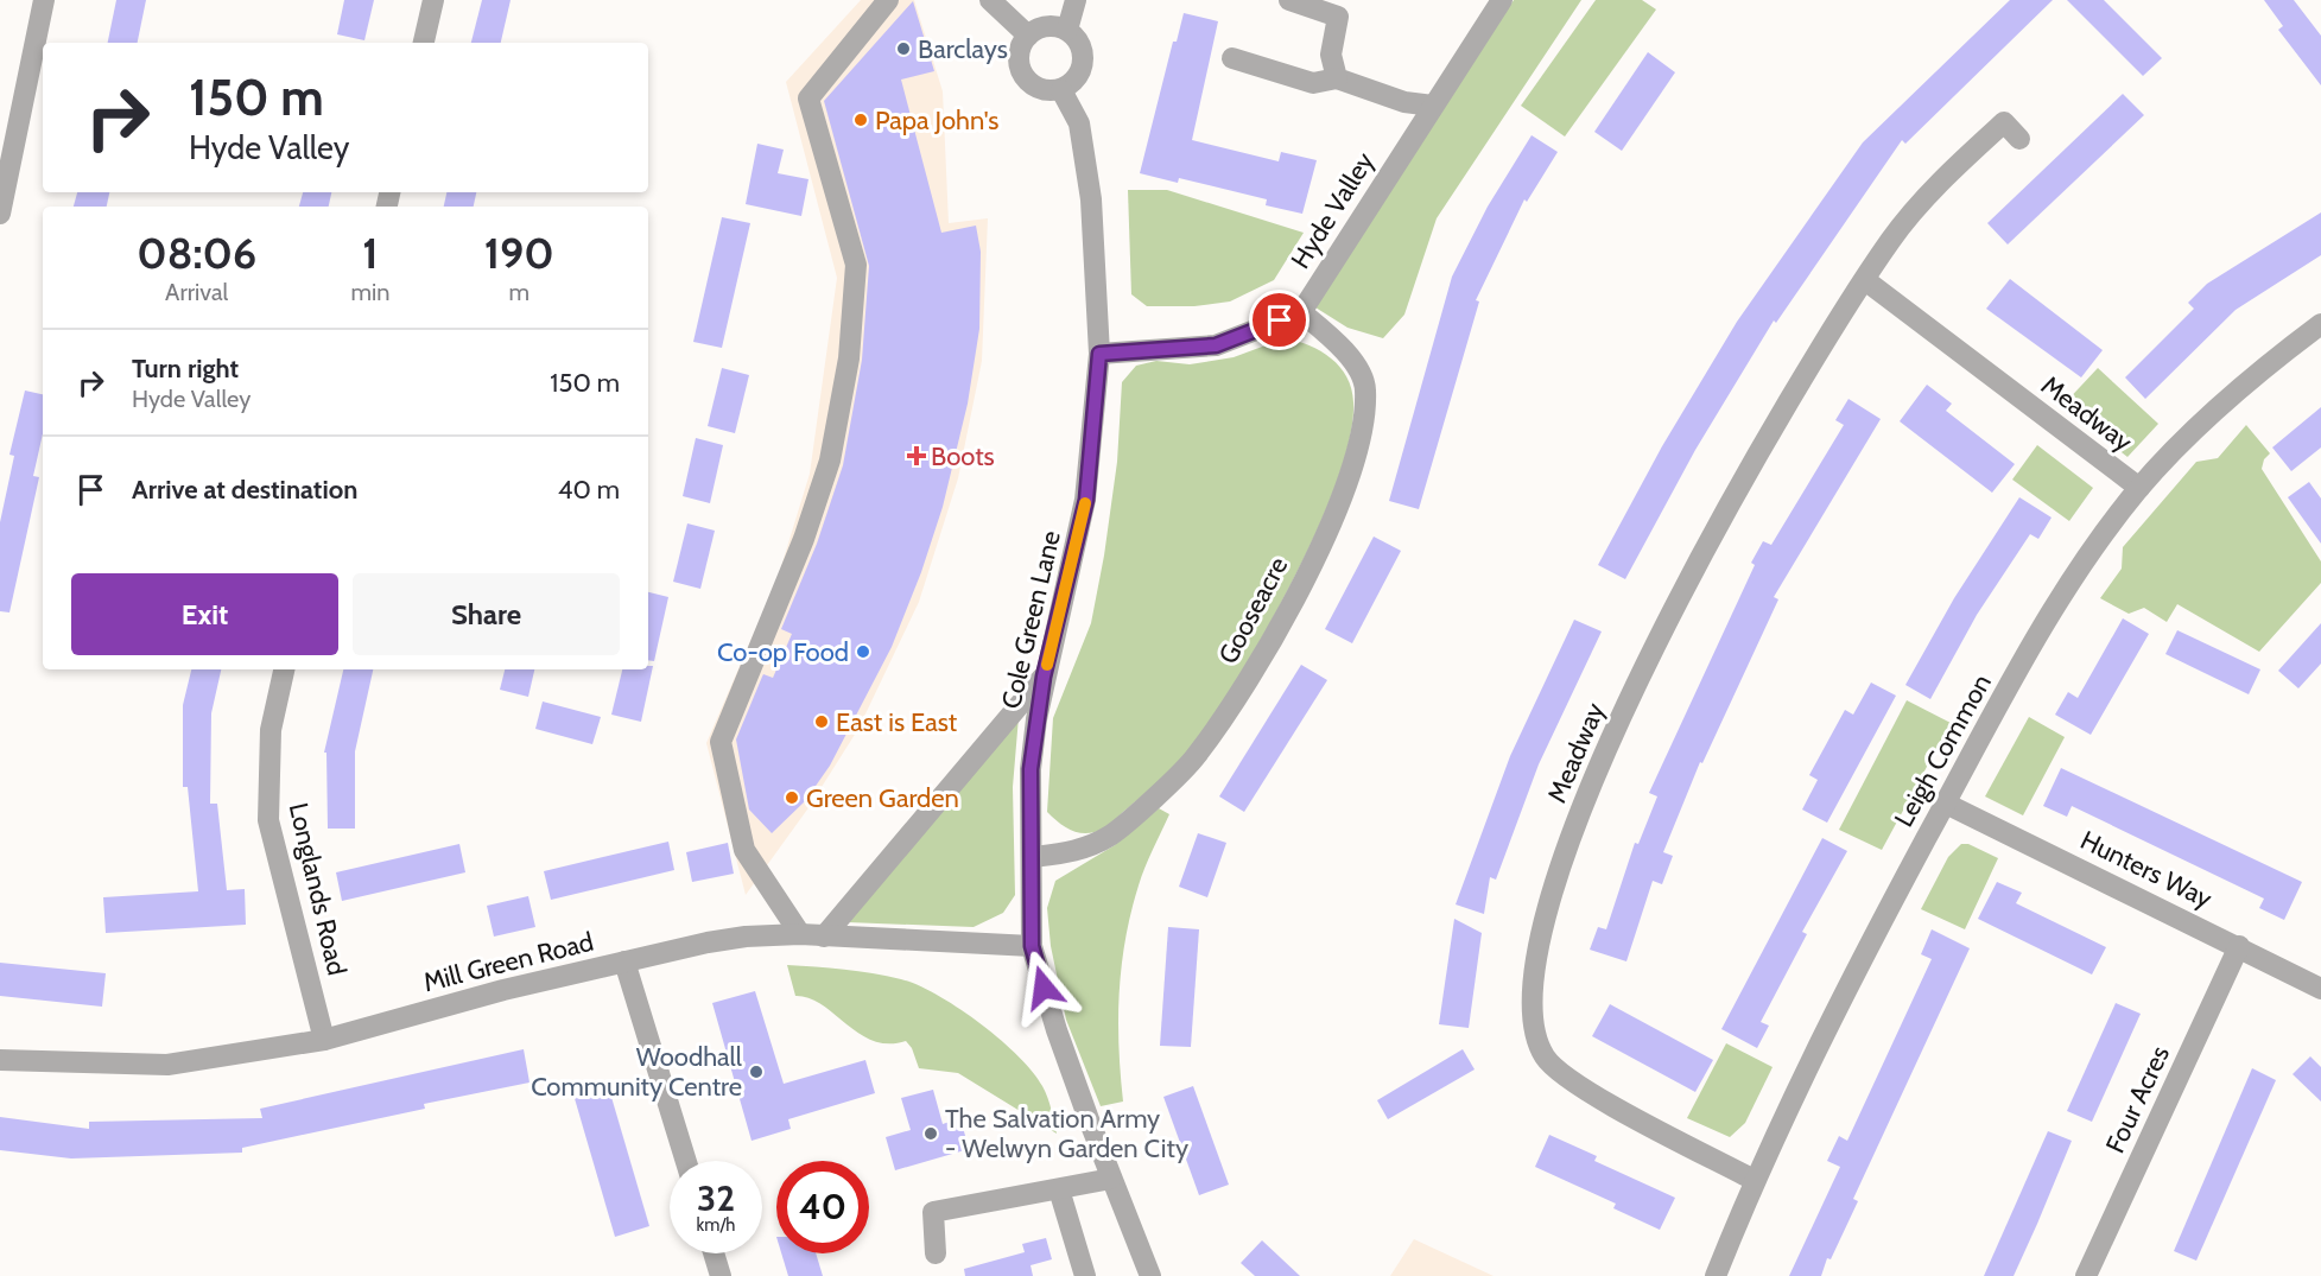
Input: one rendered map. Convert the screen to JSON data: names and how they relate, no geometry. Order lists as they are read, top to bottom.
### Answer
{
  "streets": {
    "street": [
      "Hyde Valley",
      "Meadway",
      "Gooseacre",
      "Cole Green Lane",
      "Leigh Common",
      "Hunters Way",
      "Longlands Road",
      "Mill Green Road",
      "Four Acres"
    ]
  },
  "crossings": [
    ["Hyde Valley", "Gooseacre"],
    ["Hyde Valley", "Cole Green Lane"],
    ["Meadway", "Leigh Common"],
    ["Gooseacre", "Cole Green Lane"],
    ["Cole Green Lane", "Mill Green Road"],
    ["Leigh Common", "Hunters Way"],
    ["Hunters Way", "Four Acres"],
    ["Longlands Road", "Mill Green Road"]
  ],
  "places": {
    "other": [
      "Barclays",
      "Papa John's",
      "Co-op Food",
      "East is East",
      "Green Garden",
      "Woodhall Community Centre",
      "The Salvation Army - Welwyn Garden City"
    ],
    "health": ["Boots"]
  },
  "page": {
    "turn": ["150 m", "Hyde Valley"],
    "eta": [
      "08:06",
      "Arrival",
      "1",
      "min",
      "190",
      "m"
    ],
    "list": [
      {
        "name": "Turn right",
        "note": "Hyde Valley",
        "value": "150 m"
      },
      {
        "name": "Arrive at destination",
        "value": "40 m"
      }
    ],
    "buttons": ["Exit", "Share"],
    "speed": "32 km/h",
    "limit": "40"
  }
}
